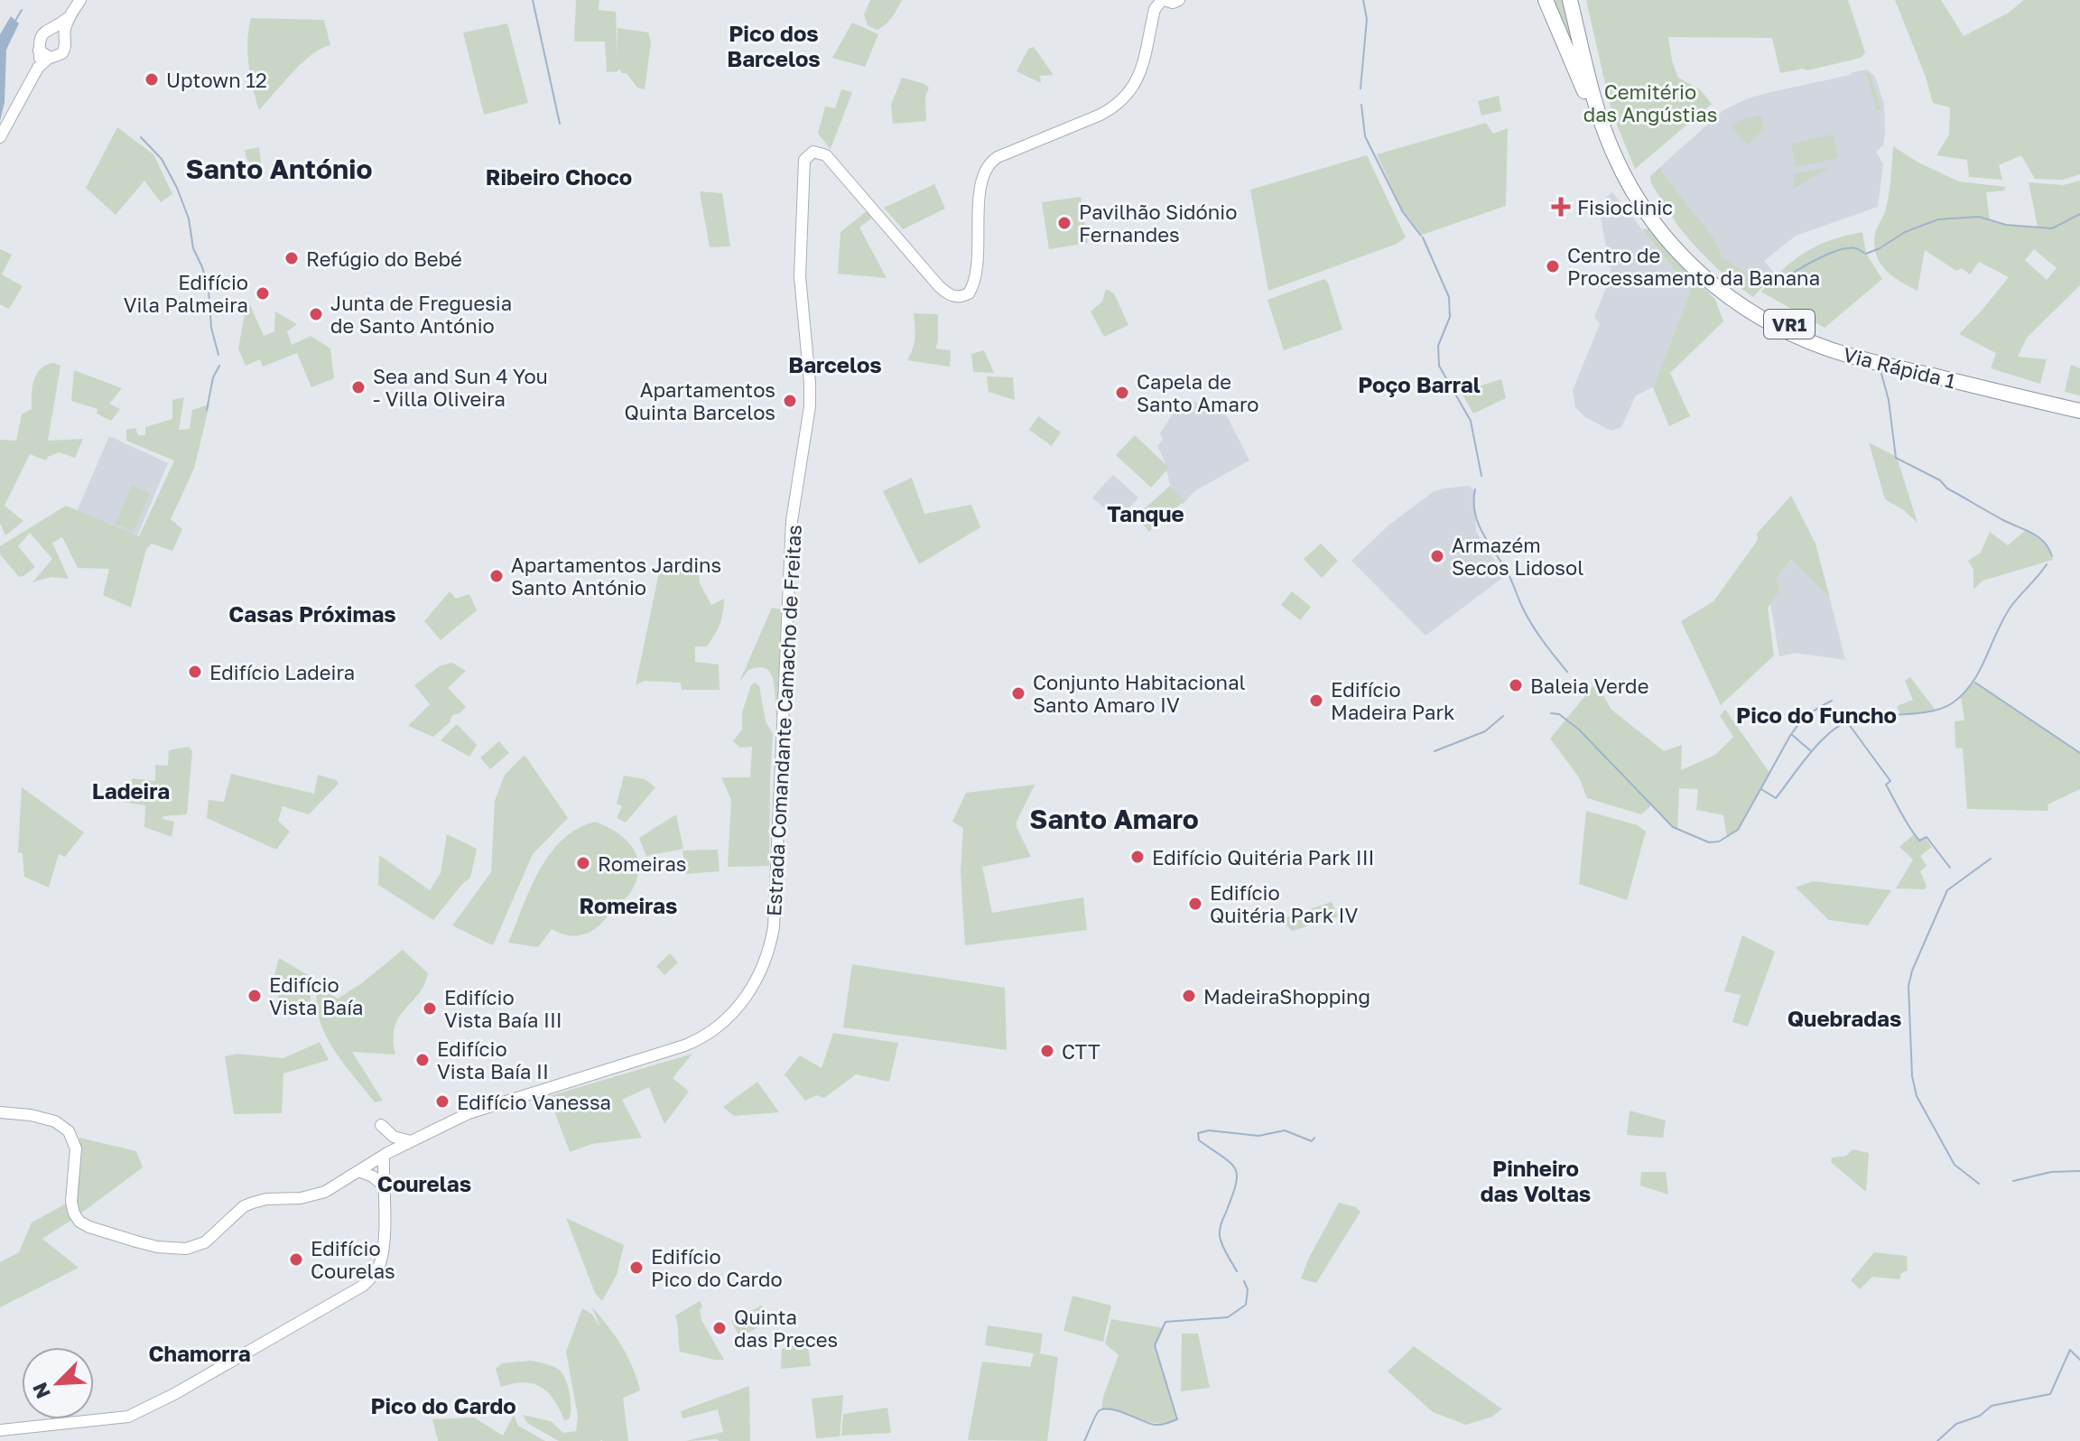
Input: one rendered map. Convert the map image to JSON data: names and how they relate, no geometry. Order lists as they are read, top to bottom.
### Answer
{
  "streets": {
    "highway": ["VR1", "Via Rápida 1"],
    "main road": ["Estrada Comandante Camacho de Freitas"]
  },
  "districts": [
    "Pico dos Barcelos",
    "Santo António",
    "Ribeiro Choco",
    "Barcelos",
    "Poço Barral",
    "Tanque",
    "Casas Próximas",
    "Pico do Funcho",
    "Ladeira",
    "Santo Amaro",
    "Romeiras",
    "Quebradas",
    "Pinheiro das Voltas",
    "Courelas",
    "Chamorra",
    "Pico do Cardo"
  ],
  "parks": ["Cemitério das Angústias"],
  "places": {
    "other": [
      "Uptown 12",
      "Pavilhão Sidónio Fernandes",
      "Refúgio do Bebé",
      "Centro de Processamento da Banana",
      "Edifício Vila Palmeira",
      "Junta de Freguesia de Santo António",
      "Sea and Sun 4 You - Villa Oliveira",
      "Capela de Santo Amaro",
      "Apartamentos Quinta Barcelos",
      "Armazém Secos Lidosol",
      "Apartamentos Jardins Santo António",
      "Edifício Ladeira",
      "Baleia Verde",
      "Conjunto Habitacional Santo Amaro IV",
      "Edifício Madeira Park",
      "Edifício Quitéria Park III",
      "Romeiras",
      "Edifício Quitéria Park IV",
      "Edifício Vista Baía",
      "MadeiraShopping",
      "Edifício Vista Baía III",
      "CTT",
      "Edifício Vista Baía II",
      "Edifício Vanessa",
      "Edifício Courelas",
      "Edifício Pico do Cardo",
      "Quinta das Preces"
    ],
    "health": ["Fisioclinic"]
  },
  "north": "bottom left"
}
